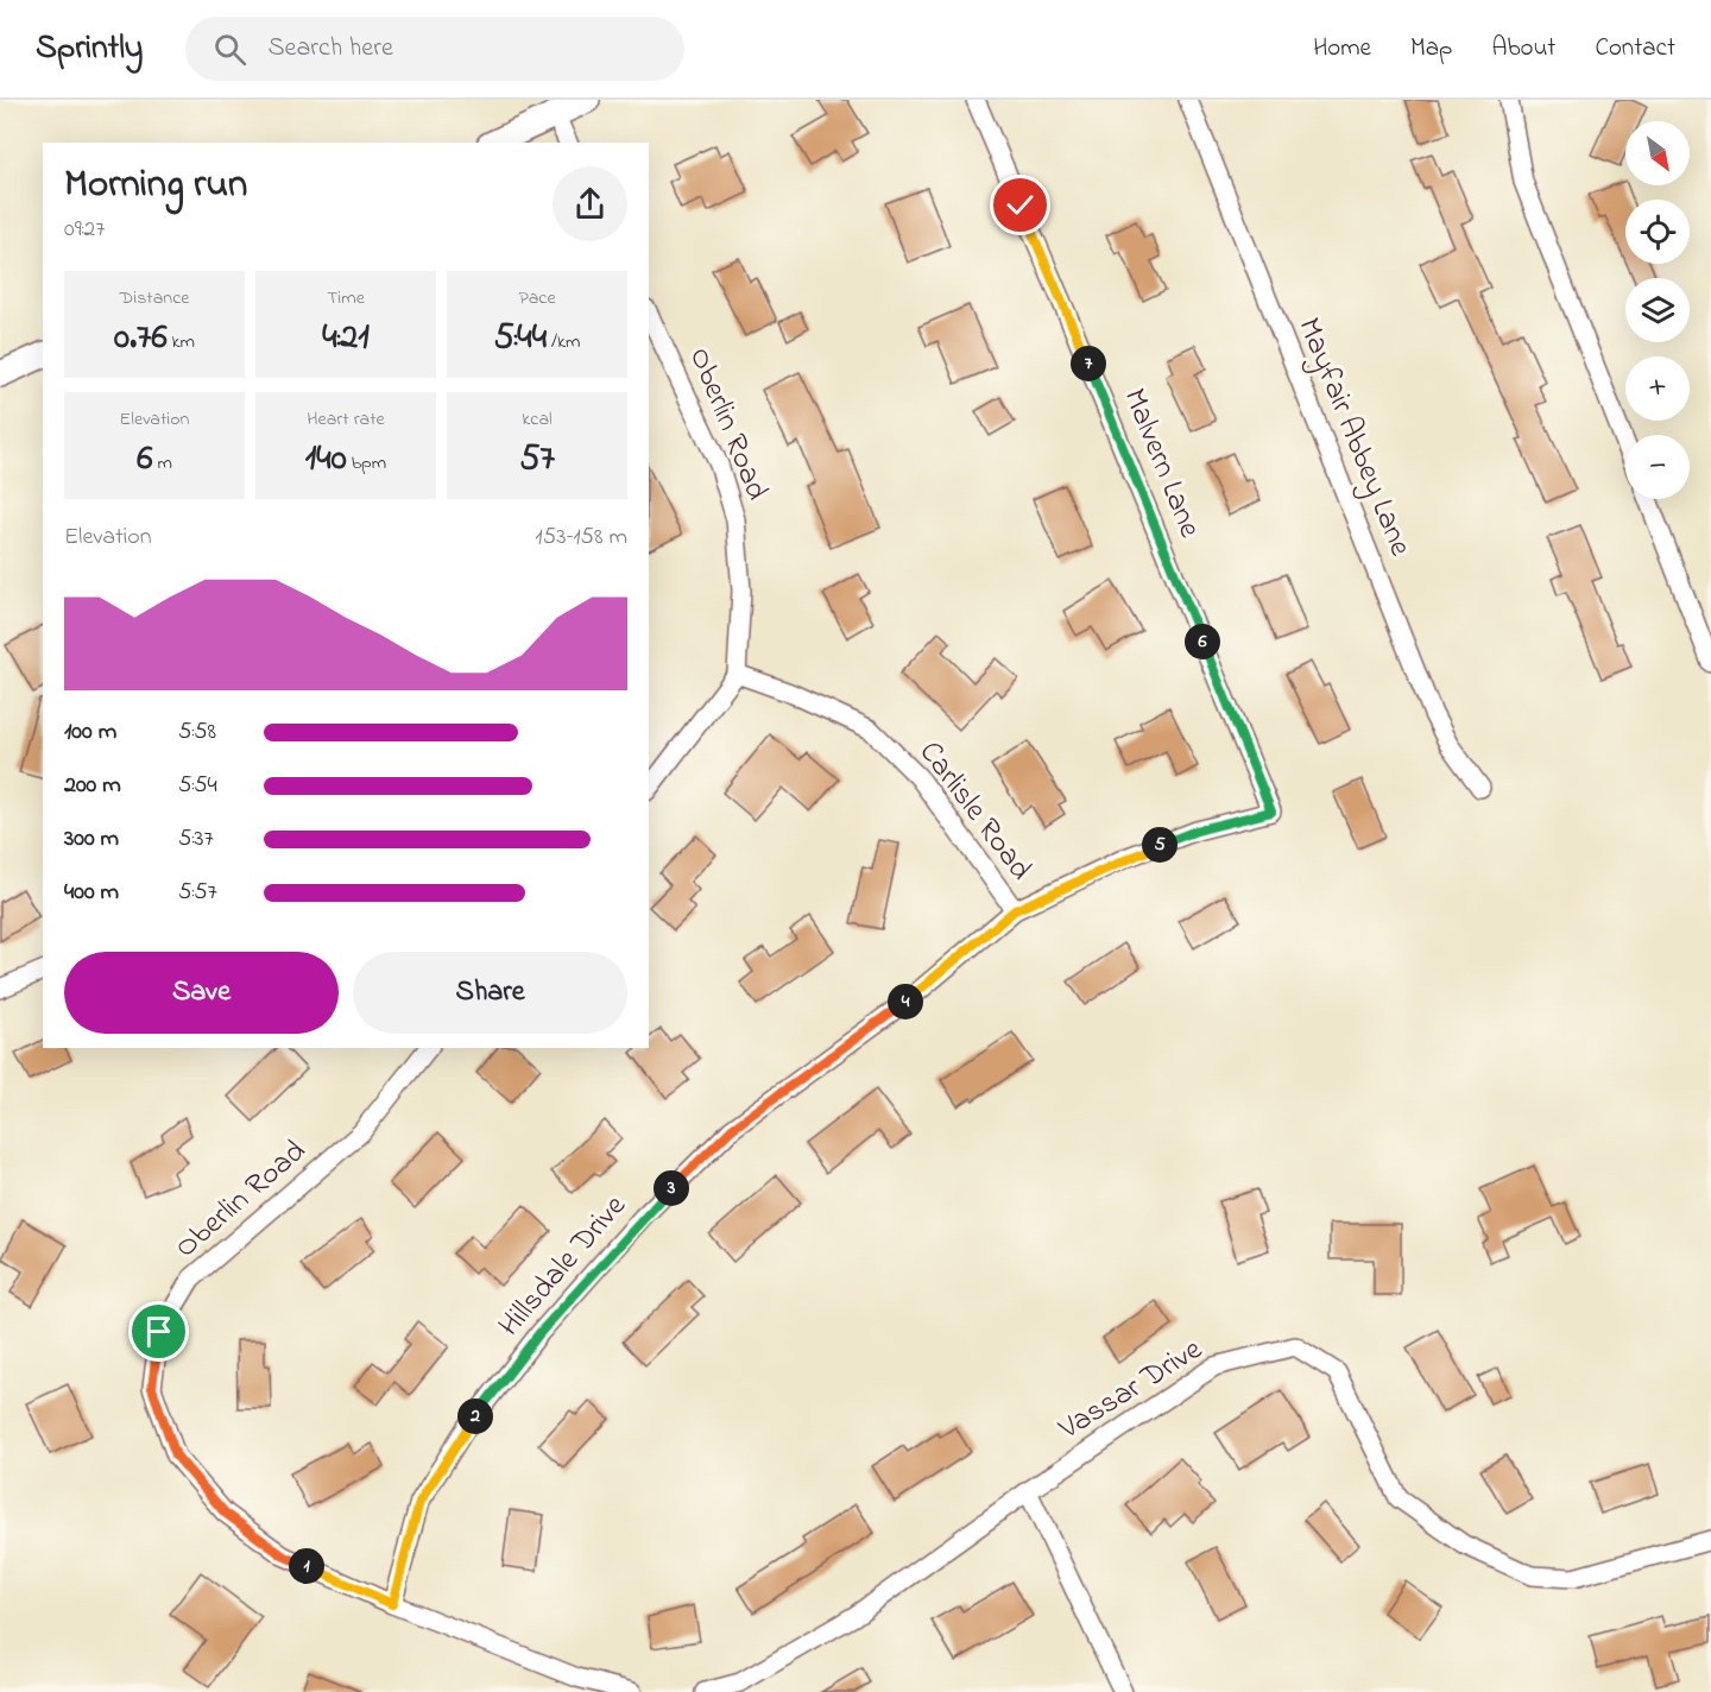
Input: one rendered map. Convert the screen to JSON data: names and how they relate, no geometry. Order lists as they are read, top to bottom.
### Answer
{
  "streets": {
    "street": [
      "Oberlin Road",
      "Mayfair Abbey Lane",
      "Malvern Lane",
      "Carlisle Road",
      "Hillsdale Drive",
      "Vassar Drive"
    ]
  },
  "crossings": [
    ["Oberlin Road", "Carlisle Road"],
    ["Oberlin Road", "Hillsdale Drive"],
    ["Malvern Lane", "Hillsdale Drive"],
    ["Carlisle Road", "Hillsdale Drive"]
  ],
  "north": "bottom right",
  "page": {
    "header": "Sprintly",
    "search": "Search here",
    "nav": [
      "Home",
      "Map",
      "About",
      "Contact"
    ],
    "map_buttons": ["+", "−"],
    "heading": ["Morning run", "09:27"],
    "stats": [
      ["Distance", "0.76 km"],
      ["Time", "4:21"],
      ["Pace", "5:44 /km"],
      ["Elevation", "6 m"],
      ["Heart rate", "140 bpm"],
      ["kcal", "57"]
    ],
    "pins": [
      "7",
      "6",
      "5",
      "4",
      "3",
      "2",
      "1"
    ],
    "chart": ["Elevation", "153–158 m"],
    "list": [
      {
        "name": "100 m",
        "note": "5:58"
      },
      {
        "name": "200 m",
        "note": "5:54"
      },
      {
        "name": "300 m",
        "note": "5:37"
      },
      {
        "name": "400 m",
        "note": "5:57"
      }
    ],
    "buttons": ["Save", "Share"]
  }
}
